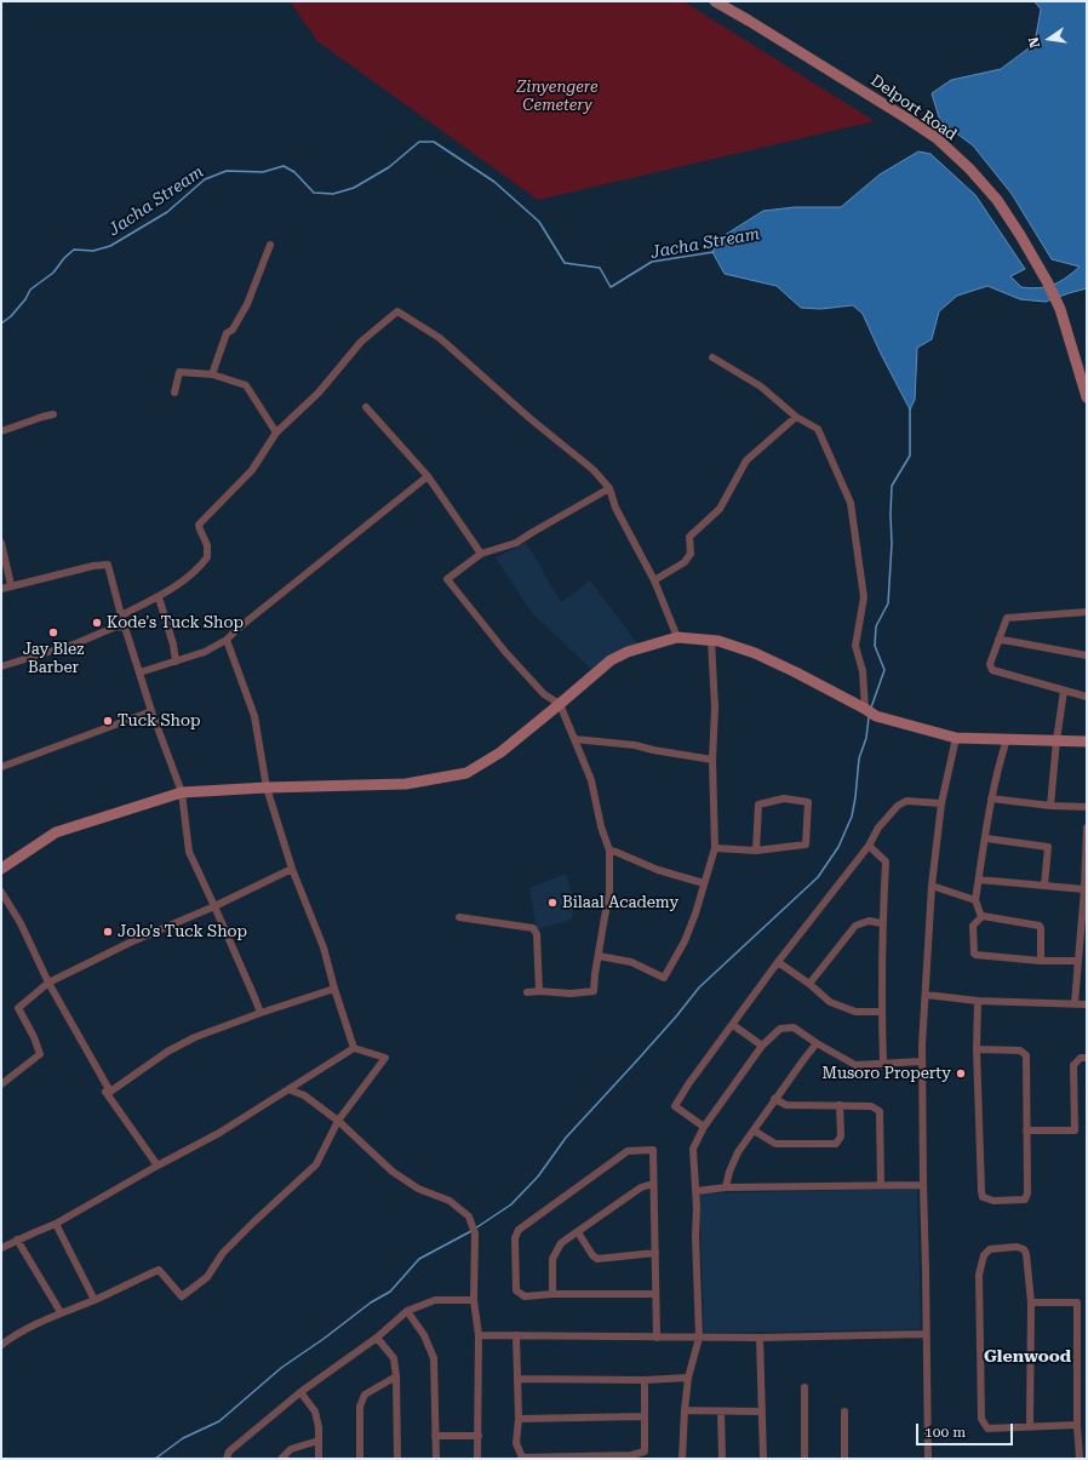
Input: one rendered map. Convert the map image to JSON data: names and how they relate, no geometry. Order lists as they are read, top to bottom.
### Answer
{
  "streets": {
    "street": ["Delport Road"]
  },
  "districts": ["Glenwood"],
  "water": ["Jacha Stream"],
  "parks": ["Zinyengere Cemetery"],
  "places": [
    "Kode's Tuck Shop",
    "Jay Blez Barber",
    "Tuck Shop",
    "Bilaal Academy",
    "Jolo's Tuck Shop",
    "Musoro Property"
  ],
  "scale_bar": "100 m",
  "north": "left"
}
